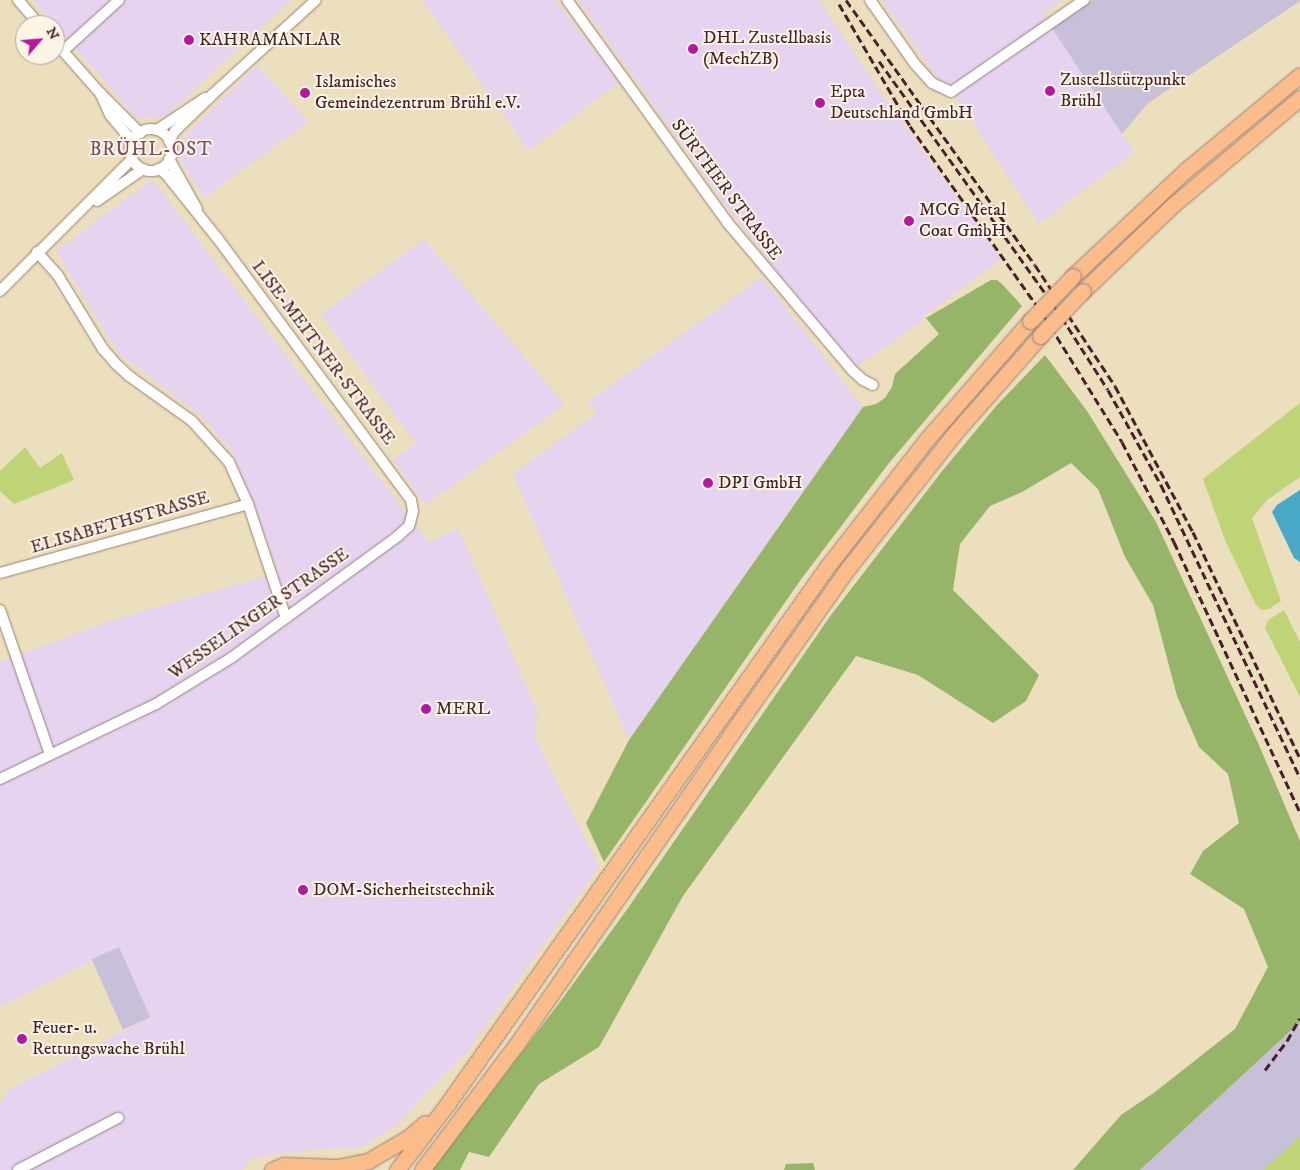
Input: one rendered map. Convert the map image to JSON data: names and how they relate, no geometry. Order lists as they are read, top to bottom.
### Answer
{
  "streets": {
    "street": [
      "SÜRTHER STRASSE",
      "LISE-MEITNER-STRASSE",
      "ELISABETHSTRASSE",
      "WESSELINGER STRASSE"
    ]
  },
  "crossings": [
    ["LISE-MEITNER-STRASSE", "WESSELINGER STRASSE"]
  ],
  "districts": ["BRÜHL-OST"],
  "places": [
    "KAHRAMANLAR",
    "DHL Zustellbasis (MechZB)",
    "Zustellstützpunkt Brühl",
    "Islamisches Gemeindezentrum Brühl e.V.",
    "Epta Deutschland GmbH",
    "MCG Metal Coat GmbH",
    "DPI GmbH",
    "MERL",
    "DOM-Sicherheitstechnik",
    "Feuer- u. Rettungswache Brühl"
  ],
  "north": "top right"
}
